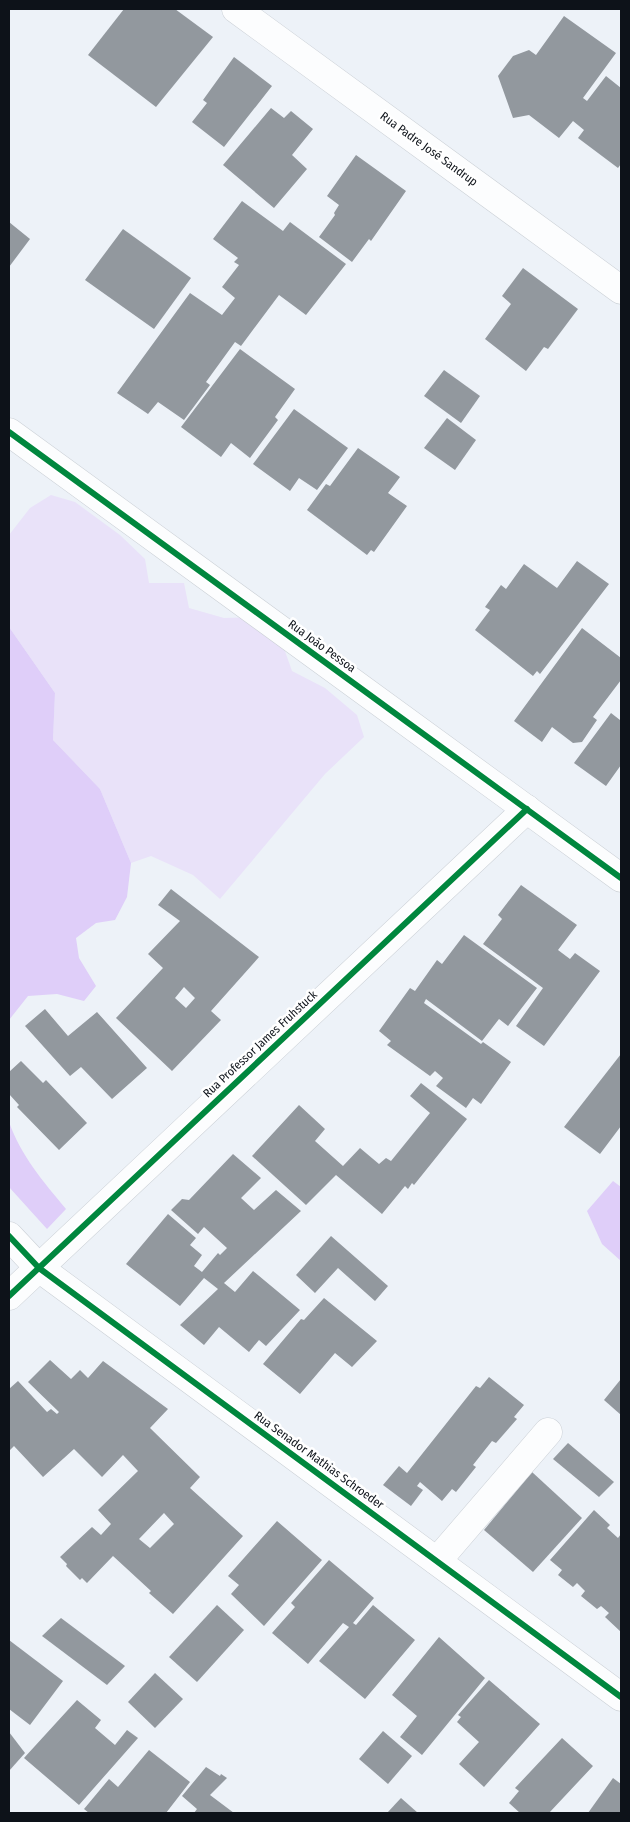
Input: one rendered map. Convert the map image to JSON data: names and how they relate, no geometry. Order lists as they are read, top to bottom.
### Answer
{
  "streets": {
    "street": [
      "Rua Padre José Sandrup",
      "Rua João Pessoa",
      "Rua Professor James Fruhstuck",
      "Rua Senador Mathias Schroeder"
    ]
  },
  "crossings": [
    ["Rua João Pessoa", "Rua Professor James Fruhstuck"],
    ["Rua Professor James Fruhstuck", "Rua Senador Mathias Schroeder"]
  ]
}
